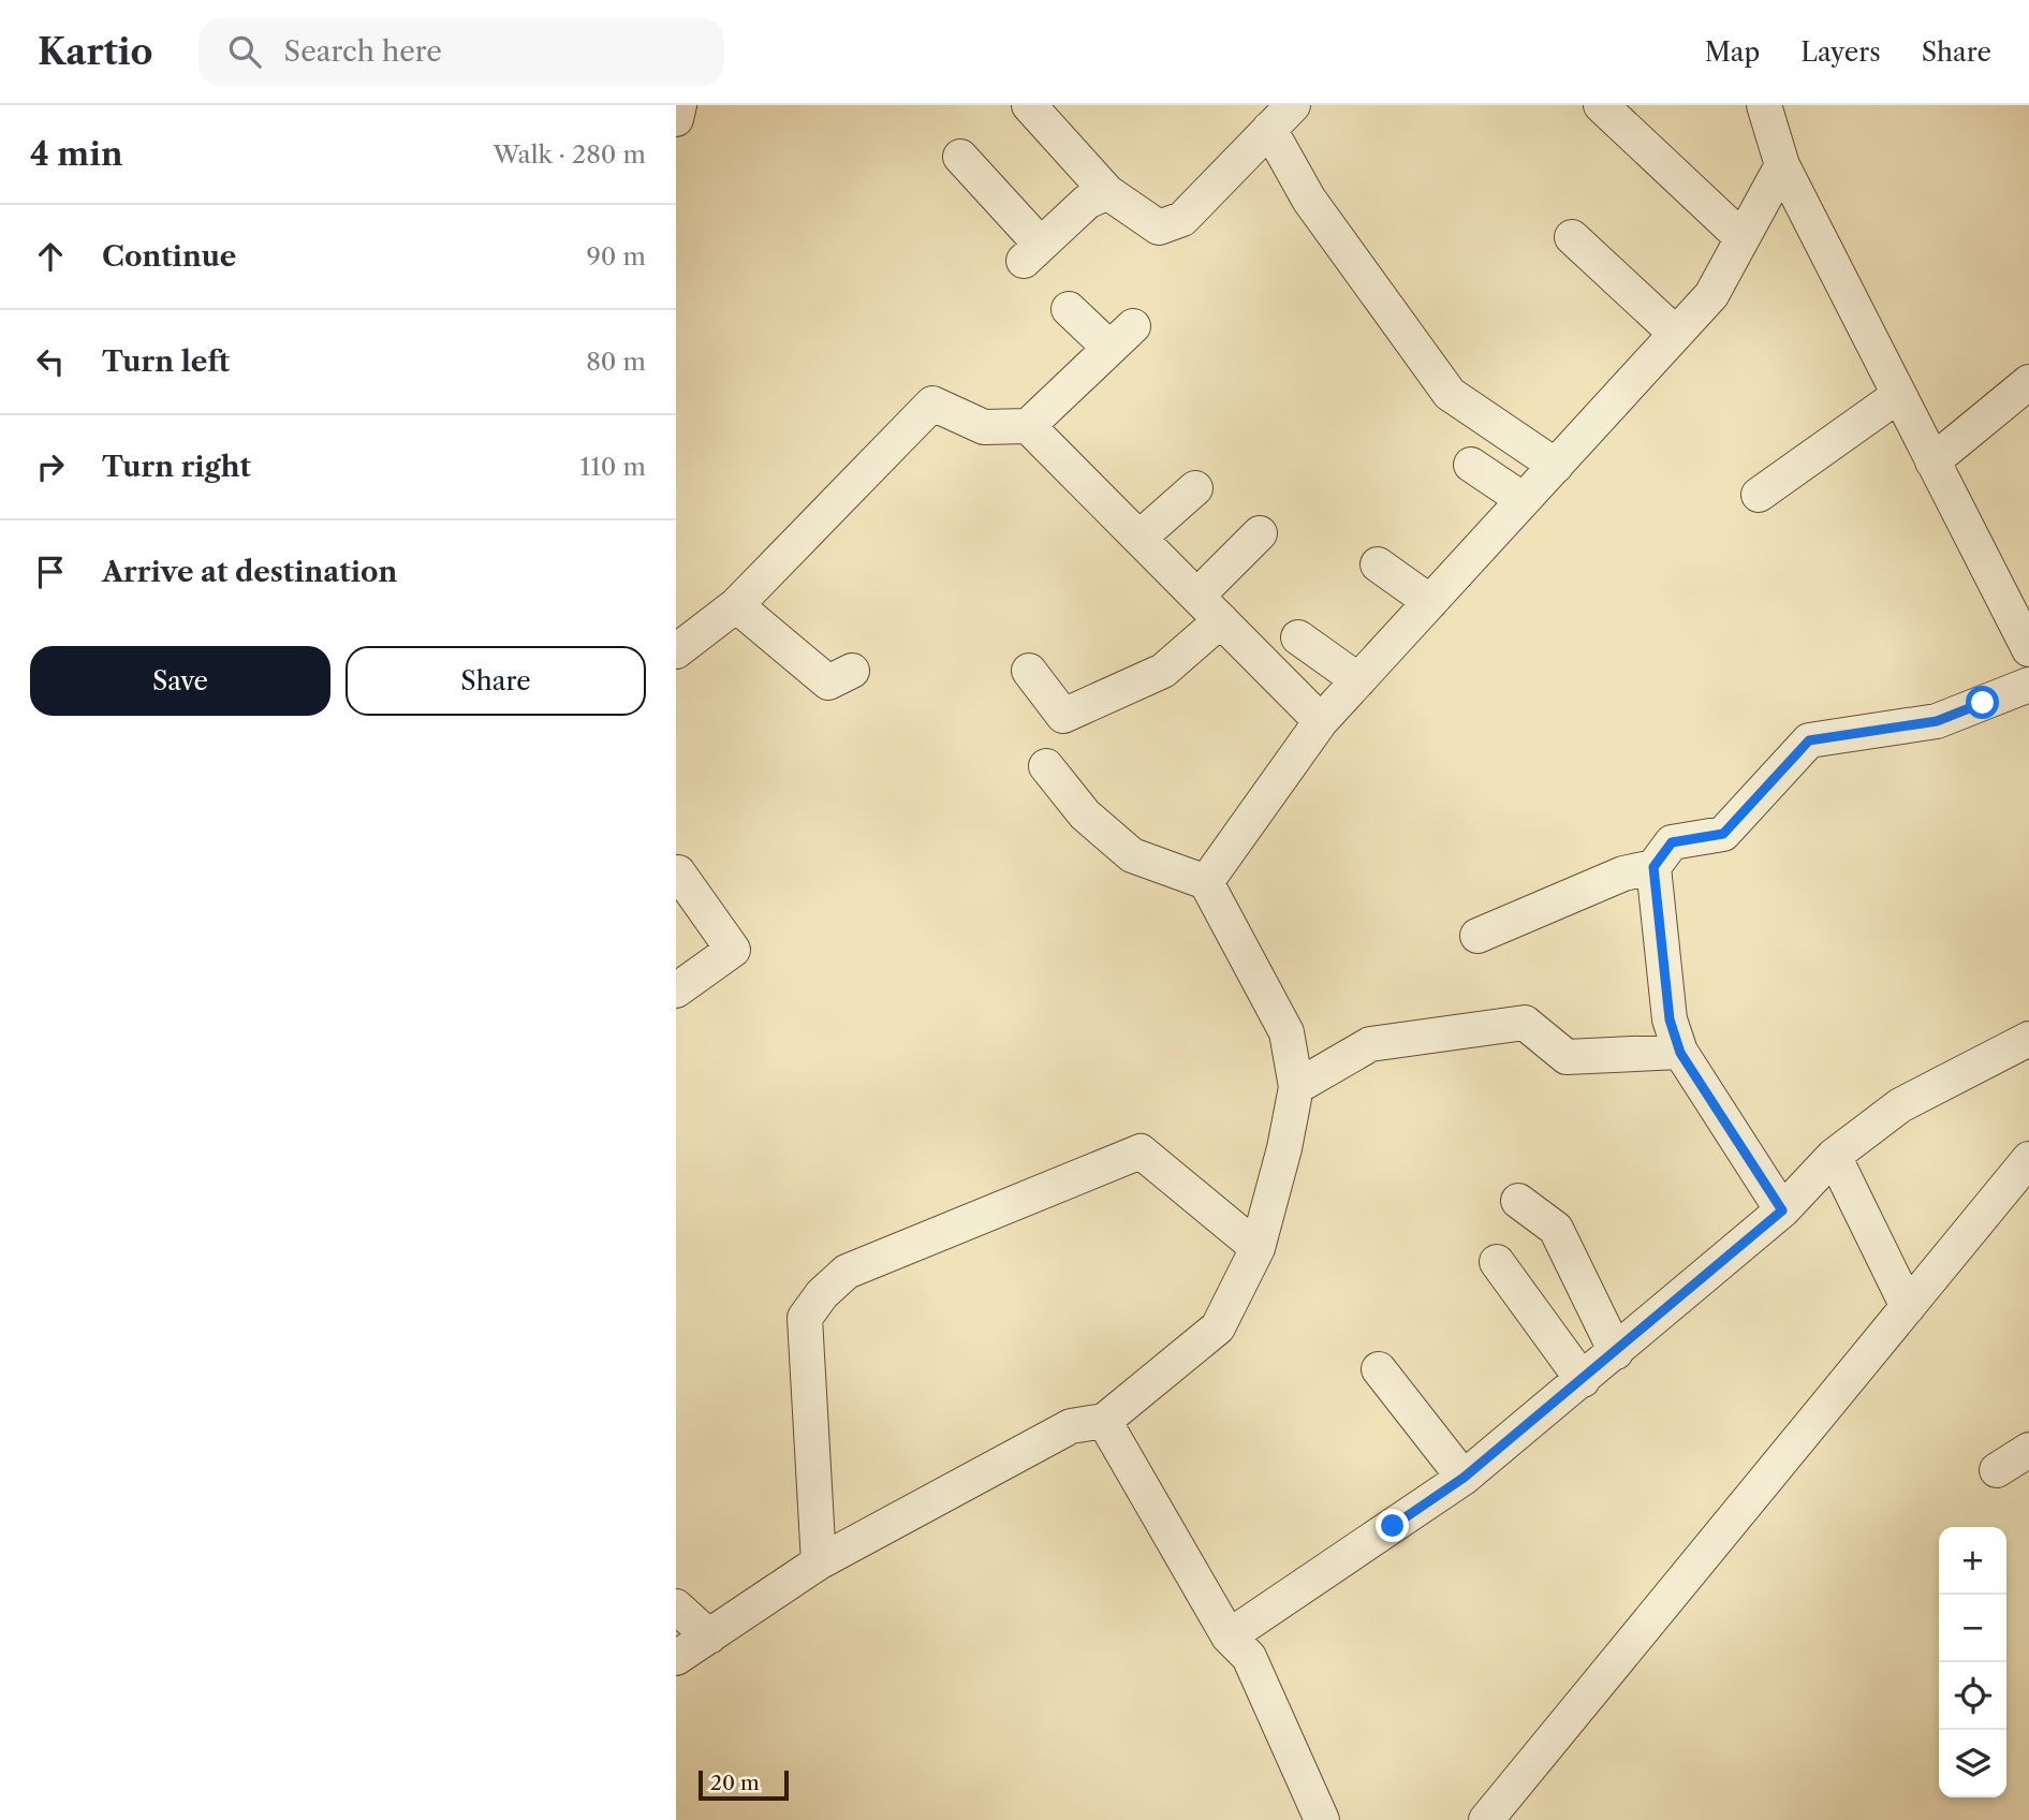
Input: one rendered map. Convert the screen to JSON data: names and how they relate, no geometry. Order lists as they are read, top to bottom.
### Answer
{
  "scale_bar": "20 m",
  "page": {
    "header": "Kartio",
    "search": "Search here",
    "nav": ["Map", "Layers", "Share"],
    "heading": ["4 min", "Walk · 280 m"],
    "list": [
      ["Continue", "90 m"],
      ["Turn left", "80 m"],
      ["Turn right", "110 m"],
      "Arrive at destination"
    ],
    "buttons": ["Save", "Share"],
    "map_buttons": ["+", "−"],
    "scale": "20 m"
  }
}
